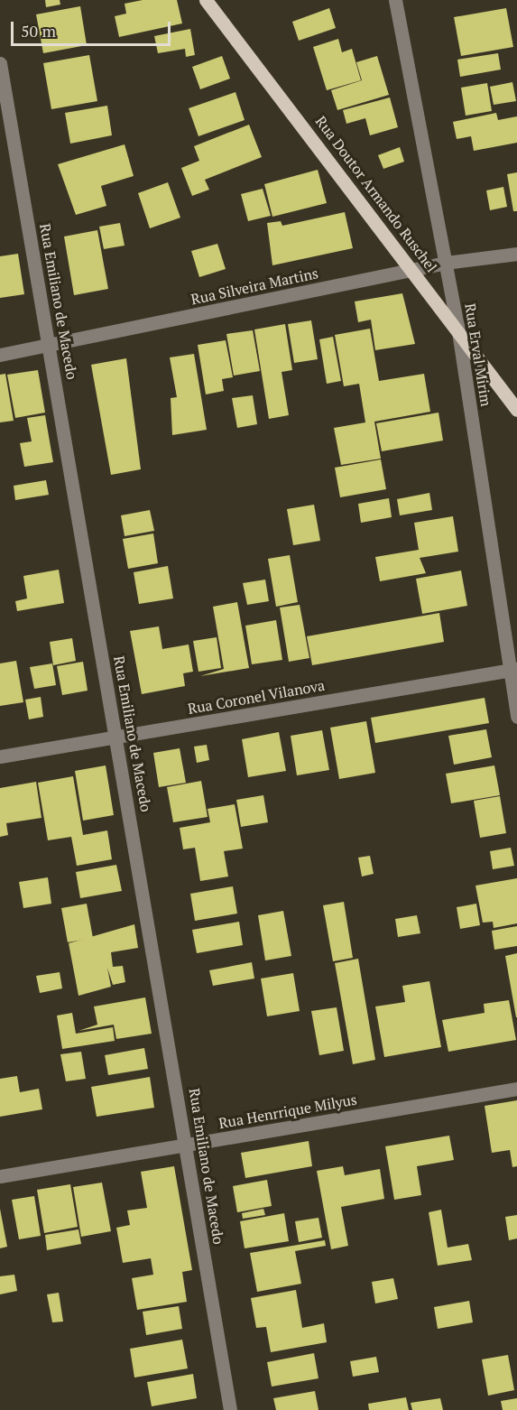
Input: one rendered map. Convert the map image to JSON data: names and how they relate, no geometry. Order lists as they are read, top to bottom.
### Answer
{
  "streets": {
    "main road": ["Rua Doutor Armando Ruschel"],
    "street": [
      "Rua Silveira Martins",
      "Rua Emiliano de Macedo",
      "Rua Erval Mirim",
      "Rua Coronel Vilanova",
      "Rua Henrrique Milyus"
    ]
  },
  "crossings": [
    ["Rua Doutor Armando Ruschel", "Rua Silveira Martins"],
    ["Rua Doutor Armando Ruschel", "Rua Erval Mirim"],
    ["Rua Silveira Martins", "Rua Emiliano de Macedo"],
    ["Rua Silveira Martins", "Rua Erval Mirim"],
    ["Rua Emiliano de Macedo", "Rua Coronel Vilanova"],
    ["Rua Emiliano de Macedo", "Rua Henrrique Milyus"],
    ["Rua Erval Mirim", "Rua Coronel Vilanova"]
  ],
  "scale_bar": "50 m"
}
